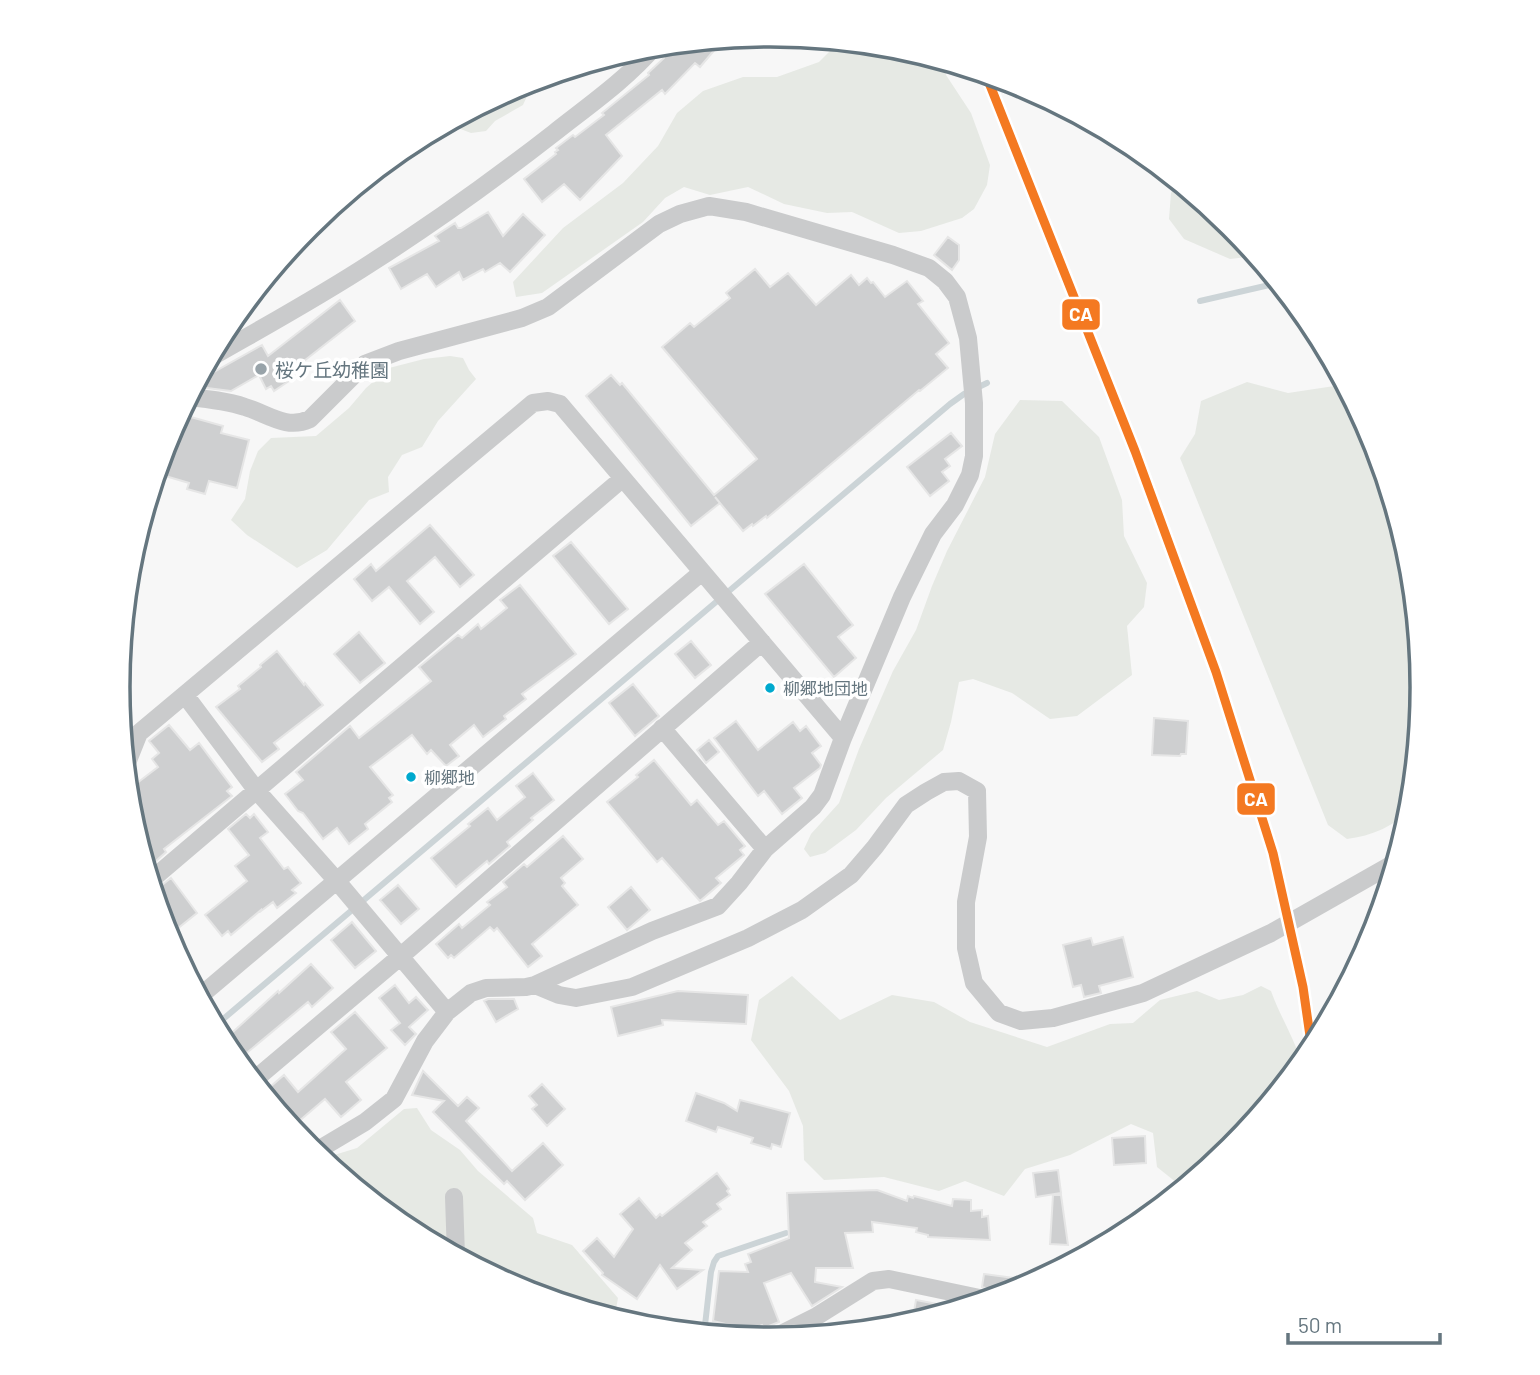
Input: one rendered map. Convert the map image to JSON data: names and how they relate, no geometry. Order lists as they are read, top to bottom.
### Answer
{
  "places": ["桜ケ丘幼稚園", "柳郷地団地", "柳郷地"],
  "lines": ["transit line CA"],
  "scale_bar": "50 m"
}
